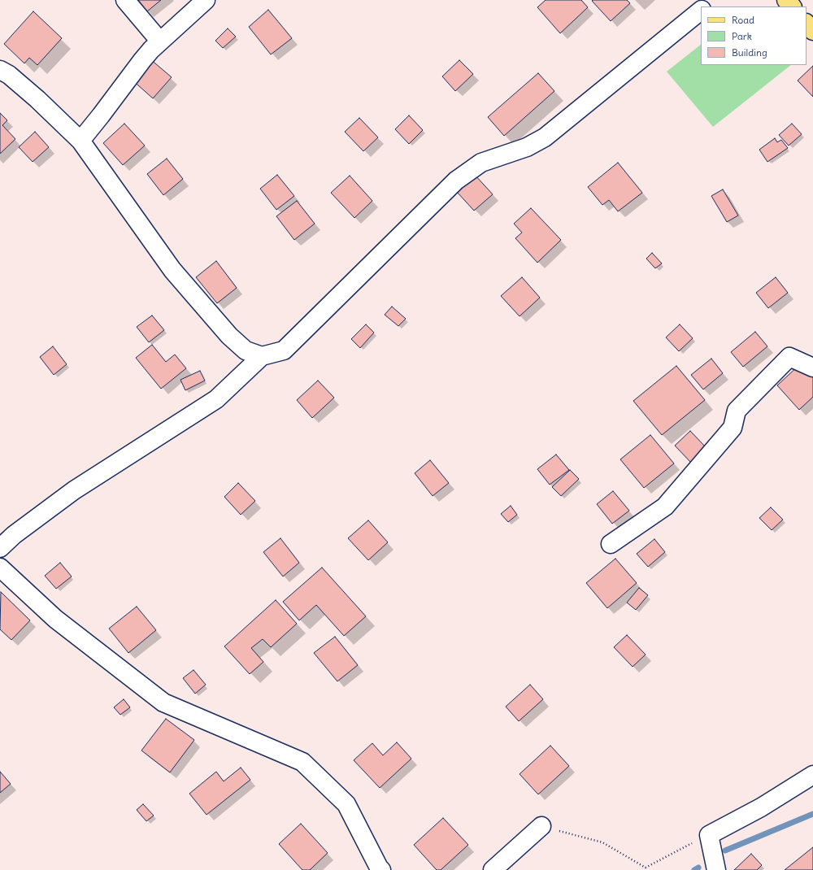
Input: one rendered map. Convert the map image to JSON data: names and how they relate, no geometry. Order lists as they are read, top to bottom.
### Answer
{
  "legend": ["Road", "Park", "Building"]
}
